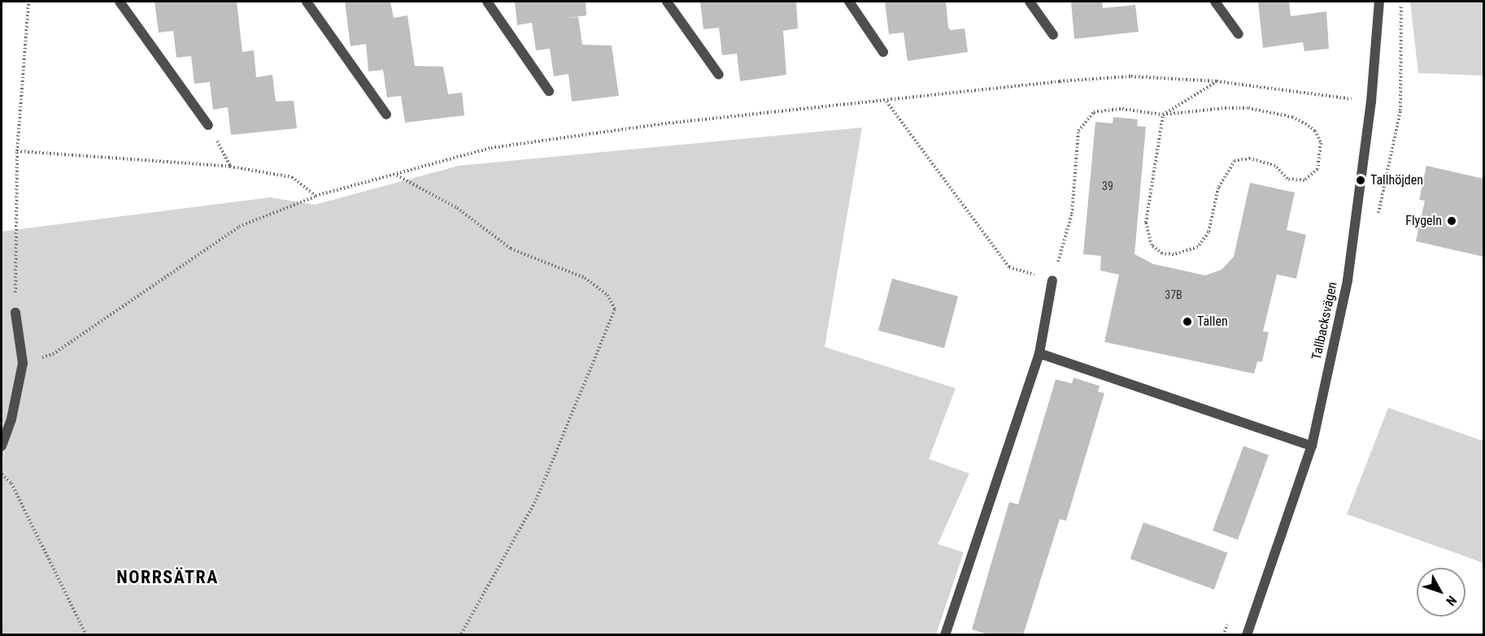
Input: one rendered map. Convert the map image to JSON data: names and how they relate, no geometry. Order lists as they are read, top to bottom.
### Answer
{
  "streets": {
    "street": ["Tallbacksvägen"]
  },
  "districts": ["NORRSÄTRA"],
  "places": ["Tallhöjden", "Flygeln", "Tallen"],
  "house_numbers": ["39", "37B"],
  "north": "bottom right"
}
